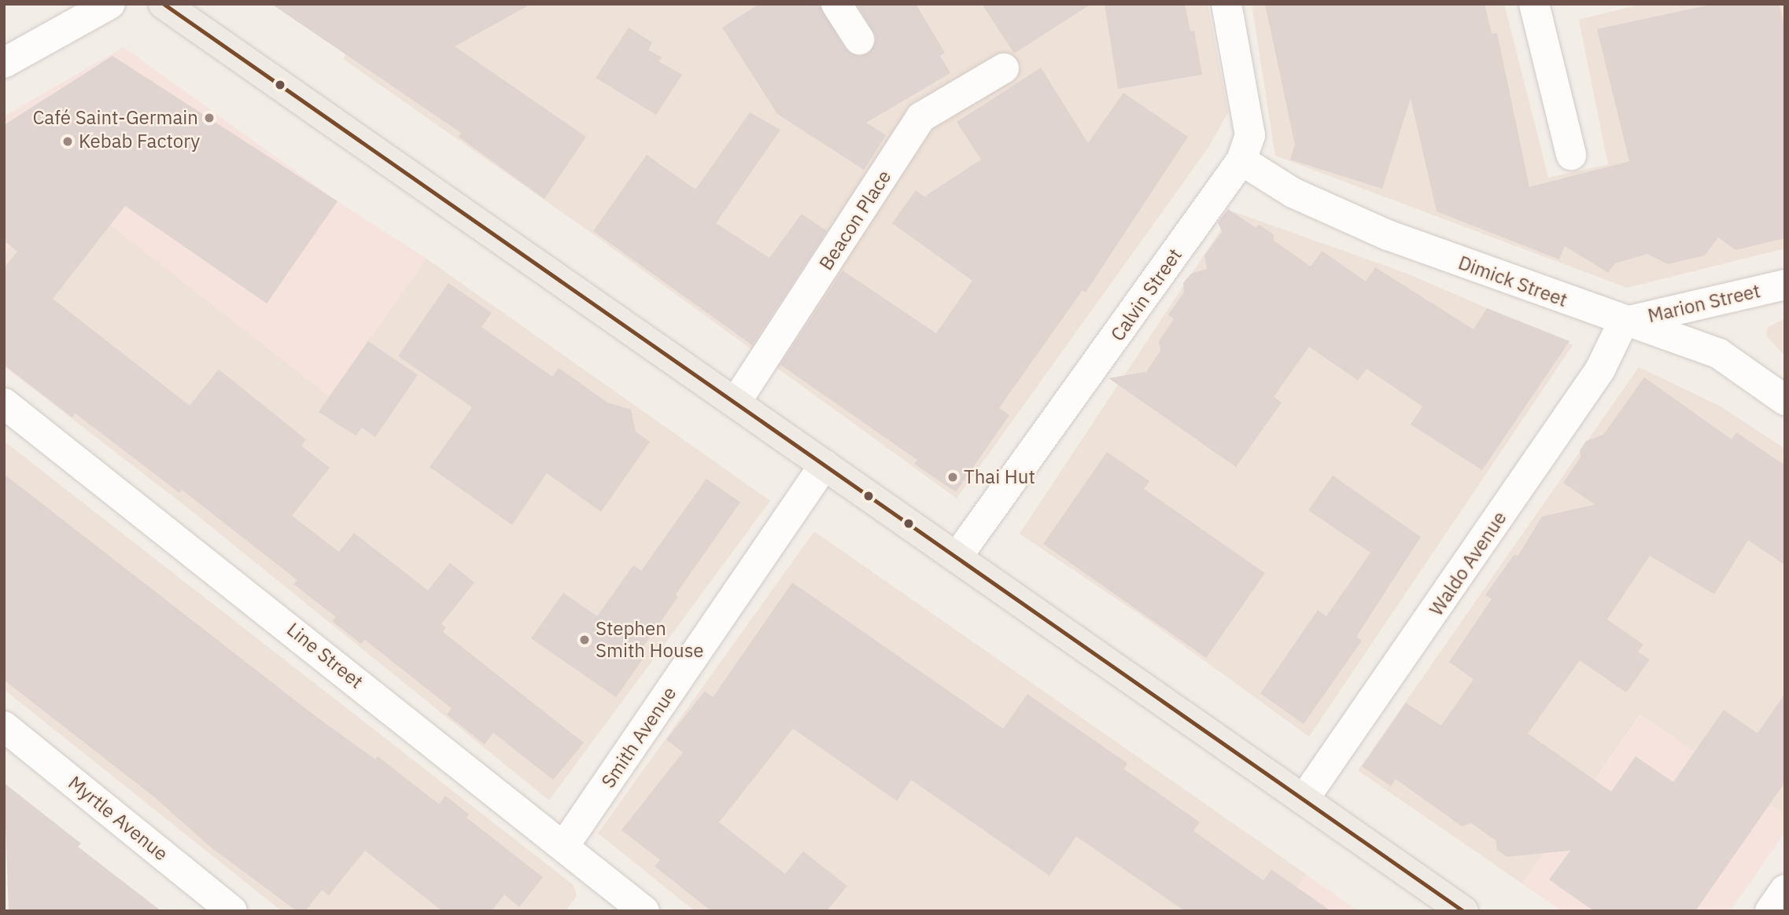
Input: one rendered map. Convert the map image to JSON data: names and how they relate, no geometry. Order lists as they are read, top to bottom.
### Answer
{
  "streets": {
    "street": [
      "Beacon Place",
      "Dimick Street",
      "Calvin Street",
      "Marion Street",
      "Waldo Avenue",
      "Line Street",
      "Smith Avenue",
      "Myrtle Avenue"
    ]
  },
  "crossings": [
    ["Dimick Street", "Calvin Street"],
    ["Dimick Street", "Marion Street"],
    ["Dimick Street", "Waldo Avenue"],
    ["Marion Street", "Waldo Avenue"],
    ["Line Street", "Smith Avenue"]
  ],
  "places": [
    "Café Saint-Germain",
    "Kebab Factory",
    "Thai Hut",
    "Stephen Smith House"
  ]
}
